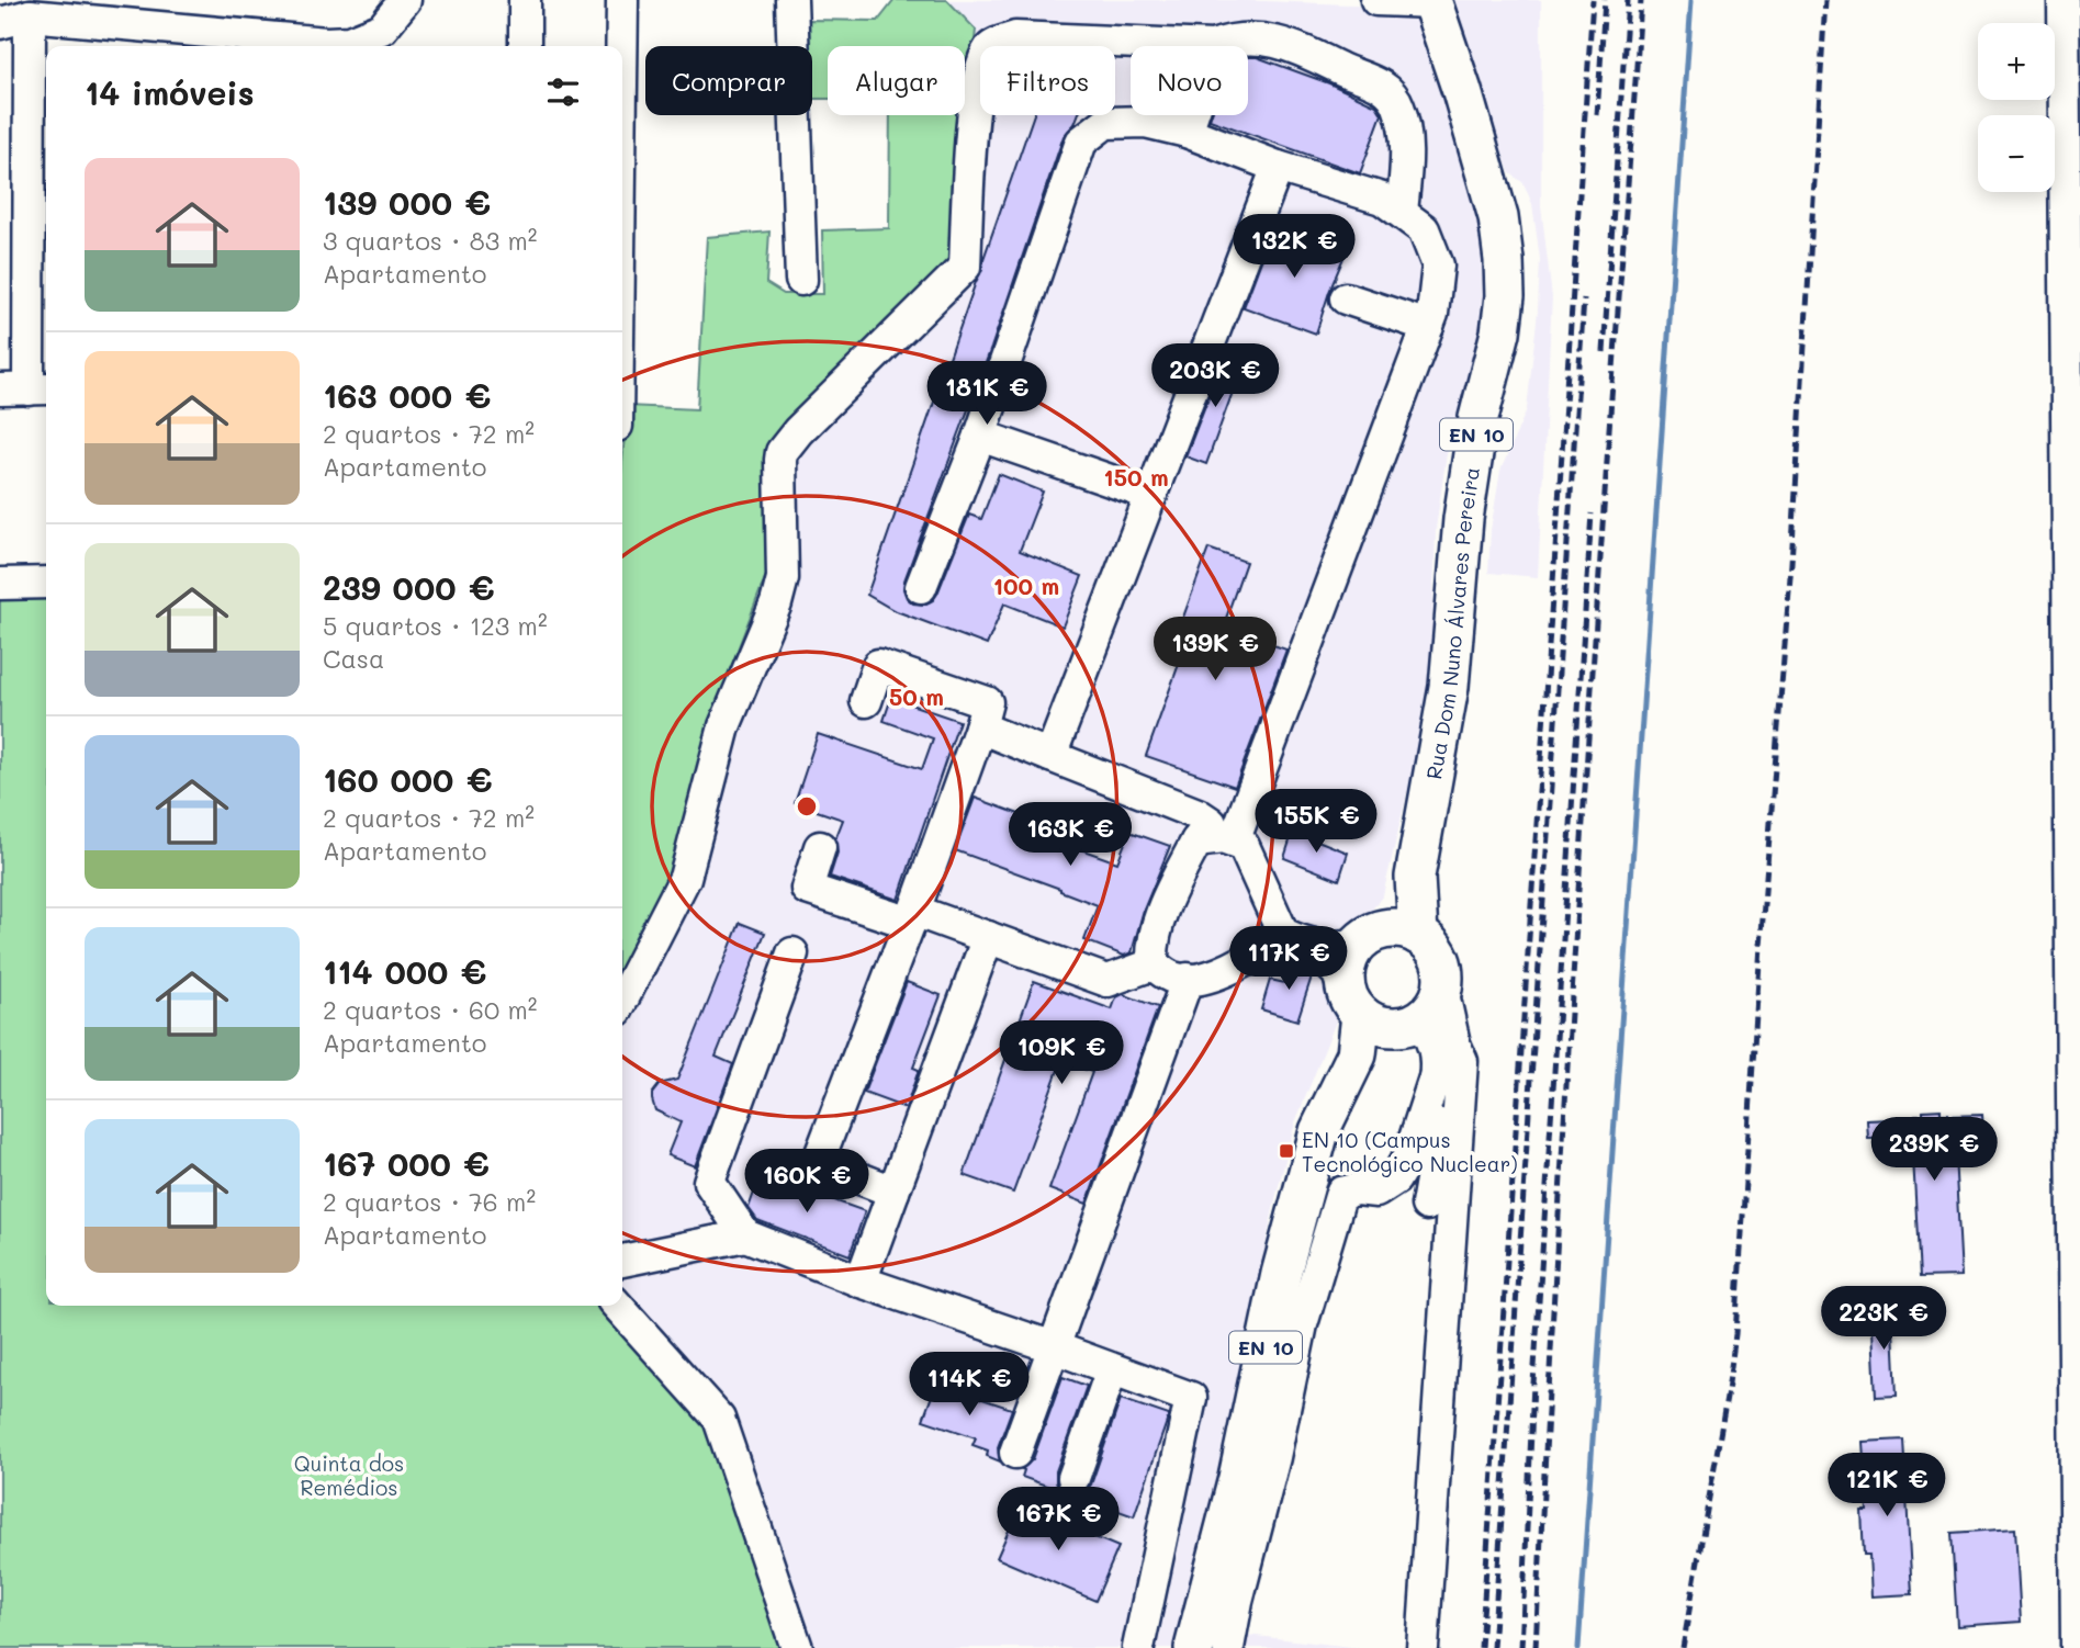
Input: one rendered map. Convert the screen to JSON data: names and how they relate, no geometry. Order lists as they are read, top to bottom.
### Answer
{
  "streets": {
    "main road": ["EN 10", "Rua Dom Nuno Álvares Pereira"]
  },
  "crossings": [
    ["EN 10", "Rua Dom Nuno Álvares Pereira"]
  ],
  "parks": ["Quinta dos Remédios"],
  "places": {
    "transit": ["EN 10 (Campus Tecnológico Nuclear)"]
  },
  "page": {
    "map_buttons": ["+", "−"],
    "chip": [
      "Comprar",
      "Alugar",
      "Filtros",
      "Novo"
    ],
    "heading": "14 imóveis",
    "list": [
      {
        "name": "139 000 €",
        "note": "3 quartos · 83 m² · Apartamento"
      },
      {
        "name": "163 000 €",
        "note": "2 quartos · 72 m² · Apartamento"
      },
      {
        "name": "239 000 €",
        "note": "5 quartos · 123 m² · Casa"
      },
      {
        "name": "160 000 €",
        "note": "2 quartos · 72 m² · Apartamento"
      },
      {
        "name": "114 000 €",
        "note": "2 quartos · 60 m² · Apartamento"
      },
      {
        "name": "167 000 €",
        "note": "2 quartos · 76 m² · Apartamento"
      }
    ],
    "price": [
      "132K €",
      "203K €",
      "181K €",
      "139K €",
      "155K €",
      "163K €",
      "117K €",
      "109K €",
      "239K €",
      "160K €",
      "223K €",
      "114K €",
      "121K €",
      "167K €"
    ]
  },
  "rings": ["150 m", "100 m", "50 m"]
}
